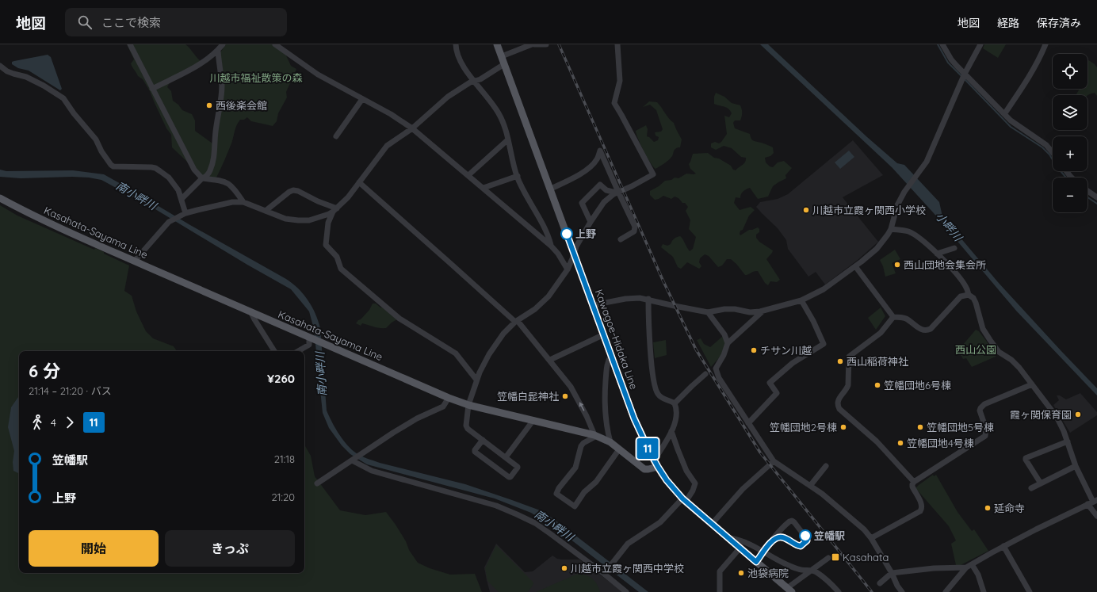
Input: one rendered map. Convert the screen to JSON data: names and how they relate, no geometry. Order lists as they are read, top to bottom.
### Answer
{
  "streets": {
    "main road": ["Kasahata-Sayama Line", "Kawagoe-Hidaka Line"]
  },
  "crossings": [
    ["Kasahata-Sayama Line", "Kawagoe-Hidaka Line"]
  ],
  "water": ["南小畔川", "小畔川"],
  "parks": ["川越市福祉散策の森", "西山公園"],
  "places": {
    "other": [
      "西後楽会館",
      "川越市立霞ヶ関西小学校",
      "上野",
      "西山団地会集会所",
      "チサン川越",
      "西山稲荷神社",
      "笠幡団地6号棟",
      "笠幡白髭神社",
      "霞ヶ関保育園",
      "笠幡団地2号棟",
      "笠幡団地5号棟",
      "笠幡団地4号棟",
      "延命寺",
      "笠幡駅",
      "川越市立霞ヶ関西中学校",
      "池袋病院"
    ],
    "transit": ["Kasahata"]
  },
  "lines": ["bus line 11"],
  "page": {
    "header": "地図",
    "search": "ここで検索",
    "nav": ["地図", "経路", "保存済み"],
    "on_map": "11",
    "map_buttons": ["+", "−"],
    "heading": ["6 分", "21:14 – 21:20 · バス", "¥260"],
    "legs": ["4", "11"],
    "list": [
      {
        "name": "笠幡駅",
        "value": "21:18"
      },
      {
        "name": "上野",
        "value": "21:20"
      }
    ],
    "buttons": ["開始", "きっぷ"]
  }
}
